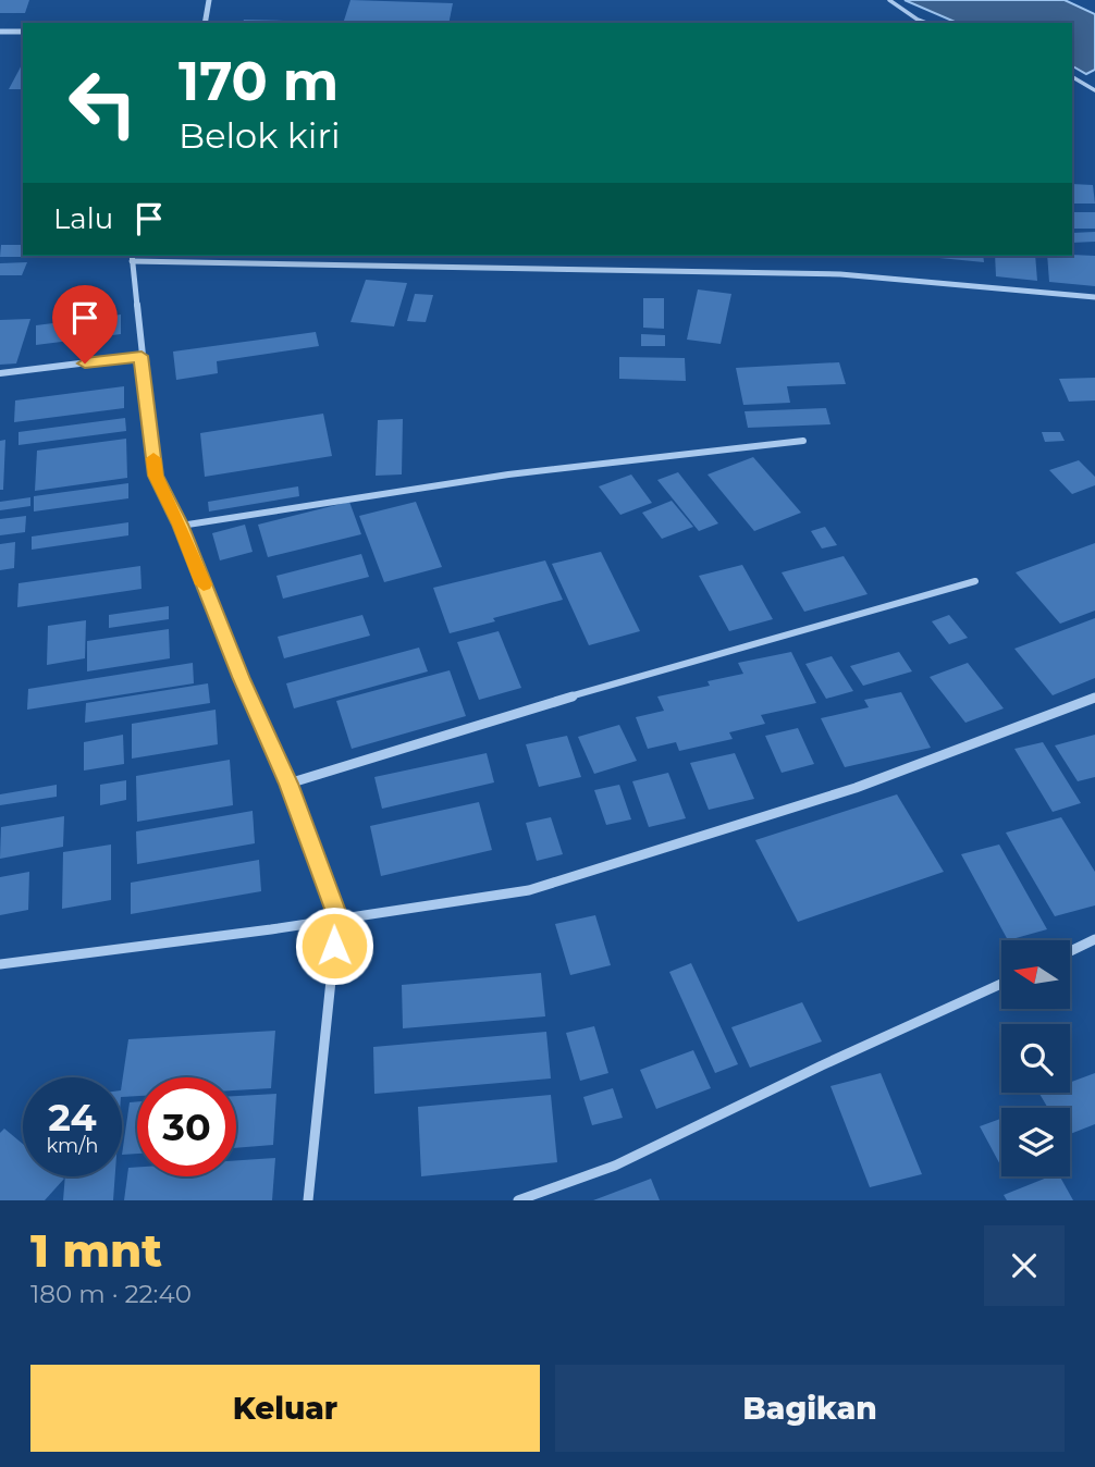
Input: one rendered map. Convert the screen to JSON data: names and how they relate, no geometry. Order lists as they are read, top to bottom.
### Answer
{
  "north": "left",
  "page": {
    "turn": ["170 m", "Belok kiri"],
    "then": "Lalu",
    "speed": "24 km/h",
    "limit": "30",
    "heading": ["1 mnt", "180 m · 22:40"],
    "buttons": ["Keluar", "Bagikan"]
  }
}
